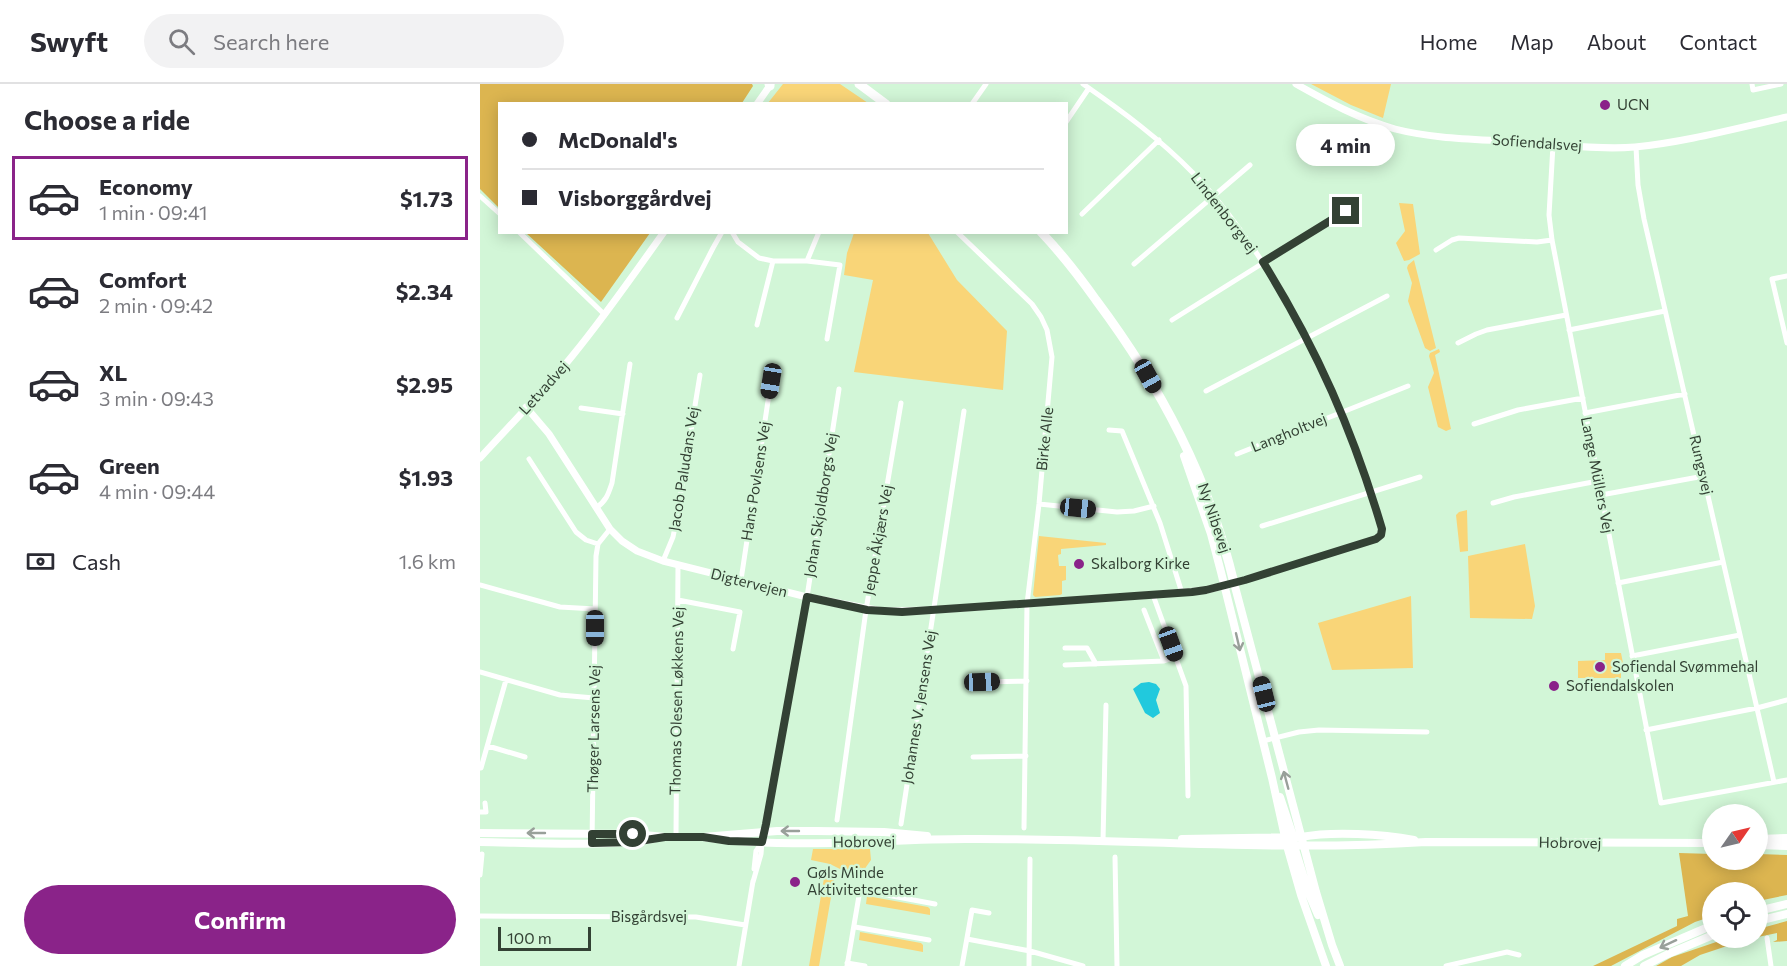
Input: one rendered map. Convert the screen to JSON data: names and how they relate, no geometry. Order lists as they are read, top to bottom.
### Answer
{
  "streets": {
    "highway": ["Ny Nibevej"],
    "main road": ["Hobrovej"],
    "street": [
      "Sofiendalsvej",
      "Lindenborgvej",
      "Letvadvej",
      "Langholtvej",
      "Birke Alle",
      "Rungsvej",
      "Jacob Paludans Vej",
      "Lange Müllers Vej",
      "Hans Povlsens Vej",
      "Johan Skjoldborgs Vej",
      "Jeppe Åkjærs Vej",
      "Digtervejen",
      "Thomas Olesen Løkkens Vej",
      "Johannes V. Jensens Vej",
      "Thøger Larsens Vej",
      "Bisgårdsvej"
    ]
  },
  "crossings": [
    ["Sofiendalsvej", "Rungsvej"],
    ["Sofiendalsvej", "Lange Müllers Vej"],
    ["Lindenborgvej", "Langholtvej"],
    ["Lindenborgvej", "Ny Nibevej"],
    ["Lindenborgvej", "Digtervejen"],
    ["Letvadvej", "Digtervejen"],
    ["Birke Alle", "Digtervejen"],
    ["Rungsvej", "Lange Müllers Vej"],
    ["Jacob Paludans Vej", "Digtervejen"],
    ["Hans Povlsens Vej", "Digtervejen"],
    ["Johan Skjoldborgs Vej", "Digtervejen"],
    ["Johan Skjoldborgs Vej", "Hobrovej"],
    ["Ny Nibevej", "Digtervejen"],
    ["Ny Nibevej", "Hobrovej"],
    ["Jeppe Åkjærs Vej", "Digtervejen"],
    ["Digtervejen", "Thomas Olesen Løkkens Vej"],
    ["Digtervejen", "Johannes V. Jensens Vej"],
    ["Thomas Olesen Løkkens Vej", "Hobrovej"],
    ["Thøger Larsens Vej", "Hobrovej"]
  ],
  "places": [
    "UCN",
    "Skalborg Kirke",
    "Sofiendal Svømmehal",
    "Sofiendalskolen",
    "Gøls Minde Aktivitetscenter"
  ],
  "scale_bar": "100 m",
  "north": "top right",
  "page": {
    "header": "Swyft",
    "search": "Search here",
    "nav": [
      "Home",
      "Map",
      "About",
      "Contact"
    ],
    "heading": "Choose a ride",
    "banner": ["McDonald's", "Visborggårdvej"],
    "bubble": "4 min",
    "list": [
      {
        "name": "Economy",
        "note": "1 min · 09:41",
        "value": "$1.73"
      },
      {
        "name": "Comfort",
        "note": "2 min · 09:42",
        "value": "$2.34"
      },
      {
        "name": "XL",
        "note": "3 min · 09:43",
        "value": "$2.95"
      },
      {
        "name": "Green",
        "note": "4 min · 09:44",
        "value": "$1.93"
      }
    ],
    "pay": ["Cash", "1.6 km"],
    "buttons": "Confirm",
    "scale": "100 m"
  }
}
